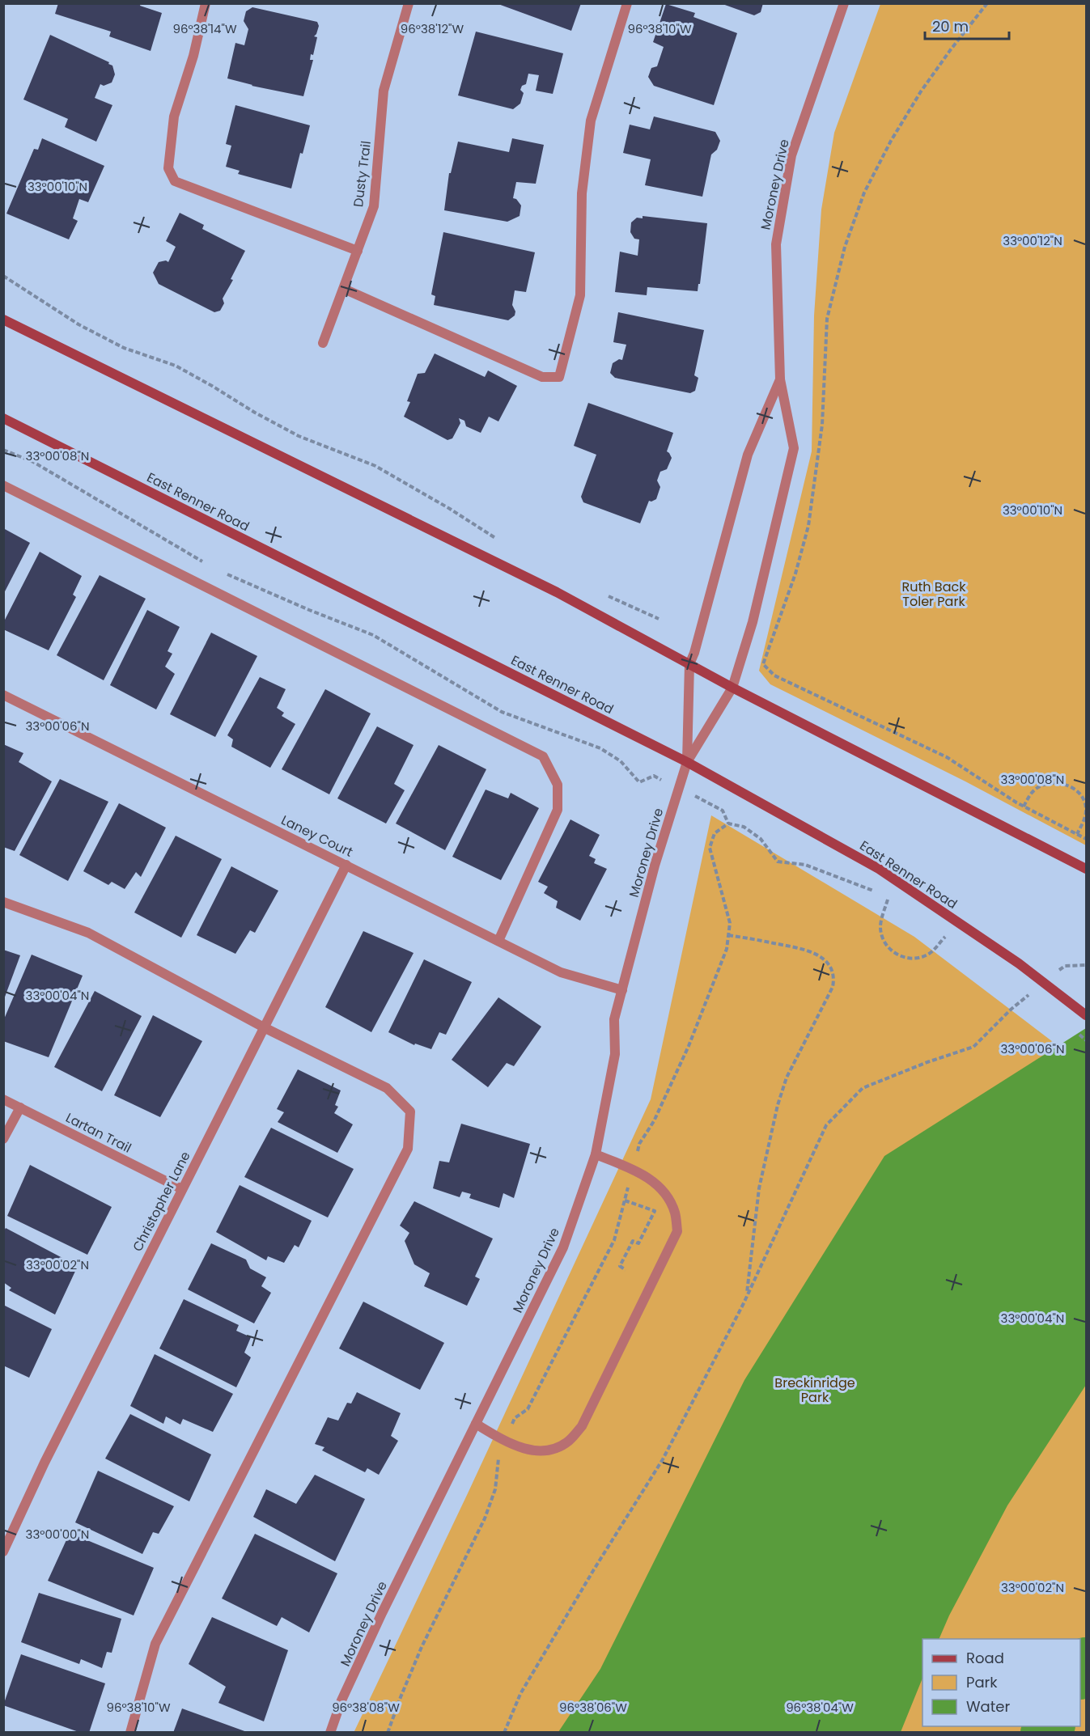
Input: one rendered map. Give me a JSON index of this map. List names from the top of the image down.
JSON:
{
  "streets": {
    "main road": ["East Renner Road"],
    "street": [
      "Dusty Trail",
      "Moroney Drive",
      "Laney Court",
      "Lartan Trail",
      "Christopher Lane"
    ]
  },
  "crossings": [
    ["Moroney Drive", "East Renner Road"],
    ["Moroney Drive", "Laney Court"],
    ["Laney Court", "Christopher Lane"],
    ["Lartan Trail", "Christopher Lane"]
  ],
  "parks": ["Ruth Back Toler Park", "Breckinridge Park"],
  "legend": ["Road", "Park", "Water"],
  "scale_bar": "20 m",
  "coordinates": [
    "96°38'14\"W",
    "96°38'12\"W",
    "96°38'10\"W",
    "33°00'10\"N",
    "33°00'12\"N",
    "33°00'08\"N",
    "33°00'06\"N",
    "33°00'04\"N",
    "33°00'02\"N",
    "33°00'00\"N",
    "96°38'08\"W",
    "96°38'06\"W",
    "96°38'04\"W"
  ]
}
